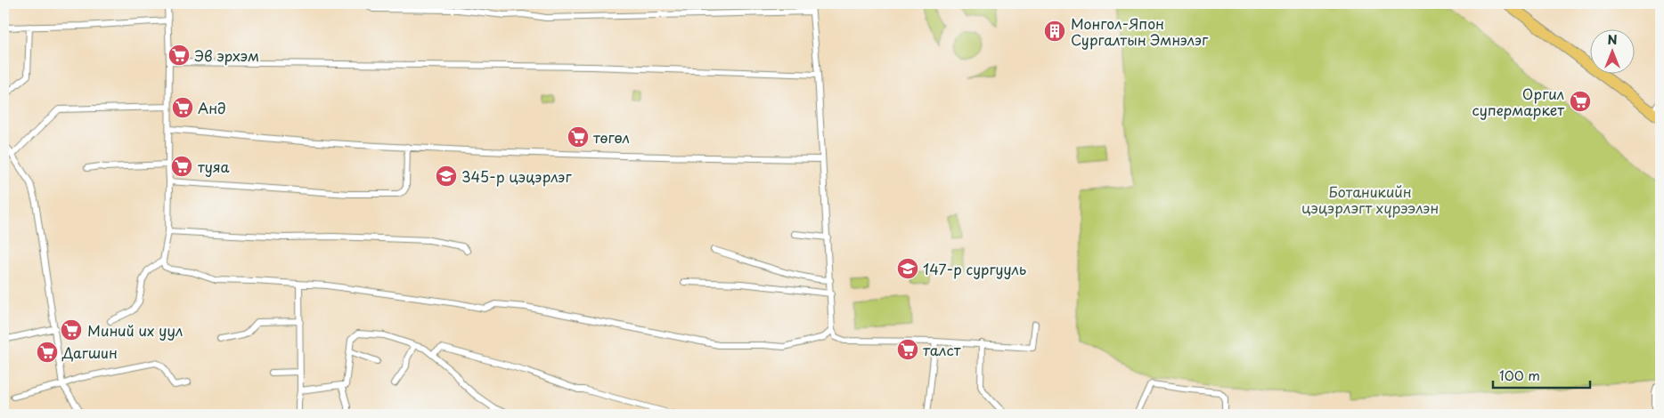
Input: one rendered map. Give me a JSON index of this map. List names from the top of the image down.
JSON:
{
  "parks": ["Ботаникийн цэцэрлэгт хүрээлэн"],
  "places": {
    "building": ["Монгол-Япон Сургалтын Эмнэлэг"],
    "supermarket": [
      "Эв эрхэм",
      "Оргил супермаркет",
      "Анд",
      "төгөл",
      "туяа",
      "Миний их уул",
      "талст",
      "Дагшин"
    ],
    "school or university": ["345-р цэцэрлэг", "147-р сургууль"]
  },
  "scale_bar": "100 m",
  "north": "top"
}
